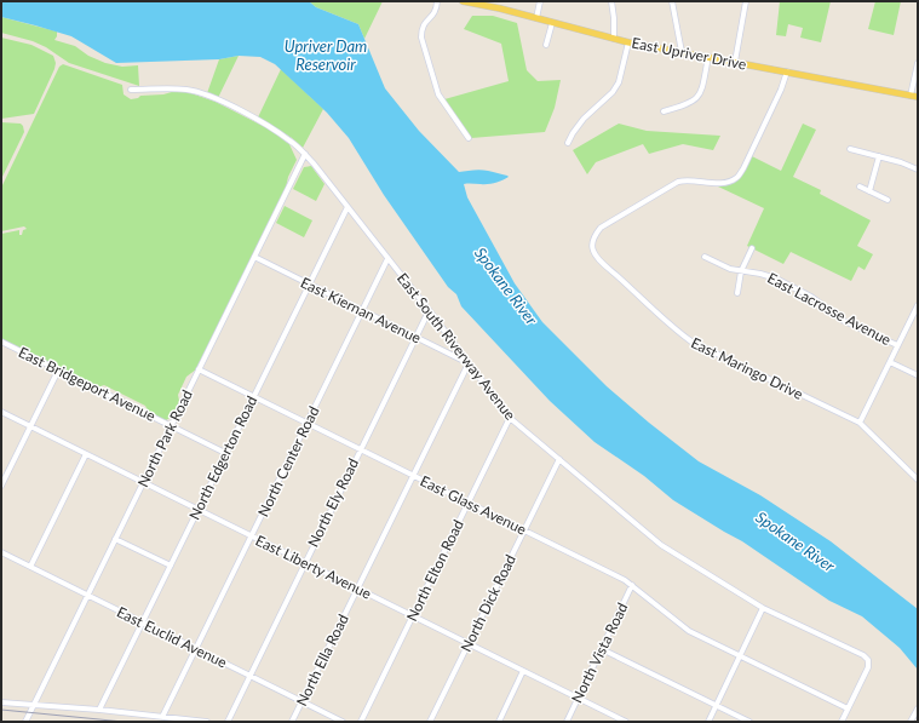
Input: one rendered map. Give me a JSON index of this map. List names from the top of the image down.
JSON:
{
  "streets": {
    "main road": ["East Upriver Drive"],
    "street": [
      "East Lacrosse Avenue",
      "East Kiernan Avenue",
      "East South Riverway Avenue",
      "East Maringo Drive",
      "East Bridgeport Avenue",
      "North Park Road",
      "North Edgerton Road",
      "North Center Road",
      "North Ely Road",
      "East Glass Avenue",
      "East Liberty Avenue",
      "North Elton Road",
      "North Dick Road",
      "East Euclid Avenue",
      "North Vista Road",
      "North Ella Road"
    ]
  },
  "crossings": [
    ["East Upriver Drive", "East Maringo Drive"],
    ["East Kiernan Avenue", "East South Riverway Avenue"],
    ["East Kiernan Avenue", "North Park Road"],
    ["East Kiernan Avenue", "North Edgerton Road"],
    ["East Kiernan Avenue", "North Center Road"],
    ["East Kiernan Avenue", "North Ely Road"],
    ["East Kiernan Avenue", "North Ella Road"],
    ["East South Riverway Avenue", "North Park Road"],
    ["East South Riverway Avenue", "North Edgerton Road"],
    ["East South Riverway Avenue", "North Center Road"],
    ["East South Riverway Avenue", "North Ely Road"],
    ["East South Riverway Avenue", "East Glass Avenue"],
    ["East South Riverway Avenue", "North Elton Road"],
    ["East South Riverway Avenue", "North Dick Road"],
    ["East South Riverway Avenue", "North Ella Road"],
    ["East Bridgeport Avenue", "North Park Road"],
    ["East Bridgeport Avenue", "North Edgerton Road"],
    ["North Park Road", "East Glass Avenue"],
    ["North Park Road", "East Liberty Avenue"],
    ["North Park Road", "East Euclid Avenue"],
    ["North Edgerton Road", "East Glass Avenue"],
    ["North Edgerton Road", "East Liberty Avenue"],
    ["North Edgerton Road", "East Euclid Avenue"],
    ["North Center Road", "East Glass Avenue"],
    ["North Center Road", "East Liberty Avenue"],
    ["North Center Road", "East Euclid Avenue"],
    ["North Ely Road", "East Glass Avenue"],
    ["North Ely Road", "East Liberty Avenue"],
    ["North Ely Road", "East Euclid Avenue"],
    ["East Glass Avenue", "North Elton Road"],
    ["East Glass Avenue", "North Dick Road"],
    ["East Glass Avenue", "North Vista Road"],
    ["East Glass Avenue", "North Ella Road"],
    ["East Liberty Avenue", "North Elton Road"],
    ["East Liberty Avenue", "North Dick Road"],
    ["East Liberty Avenue", "North Vista Road"],
    ["East Liberty Avenue", "North Ella Road"],
    ["East Euclid Avenue", "North Ella Road"]
  ],
  "water": ["Upriver Dam Reservoir", "Spokane River"]
}
